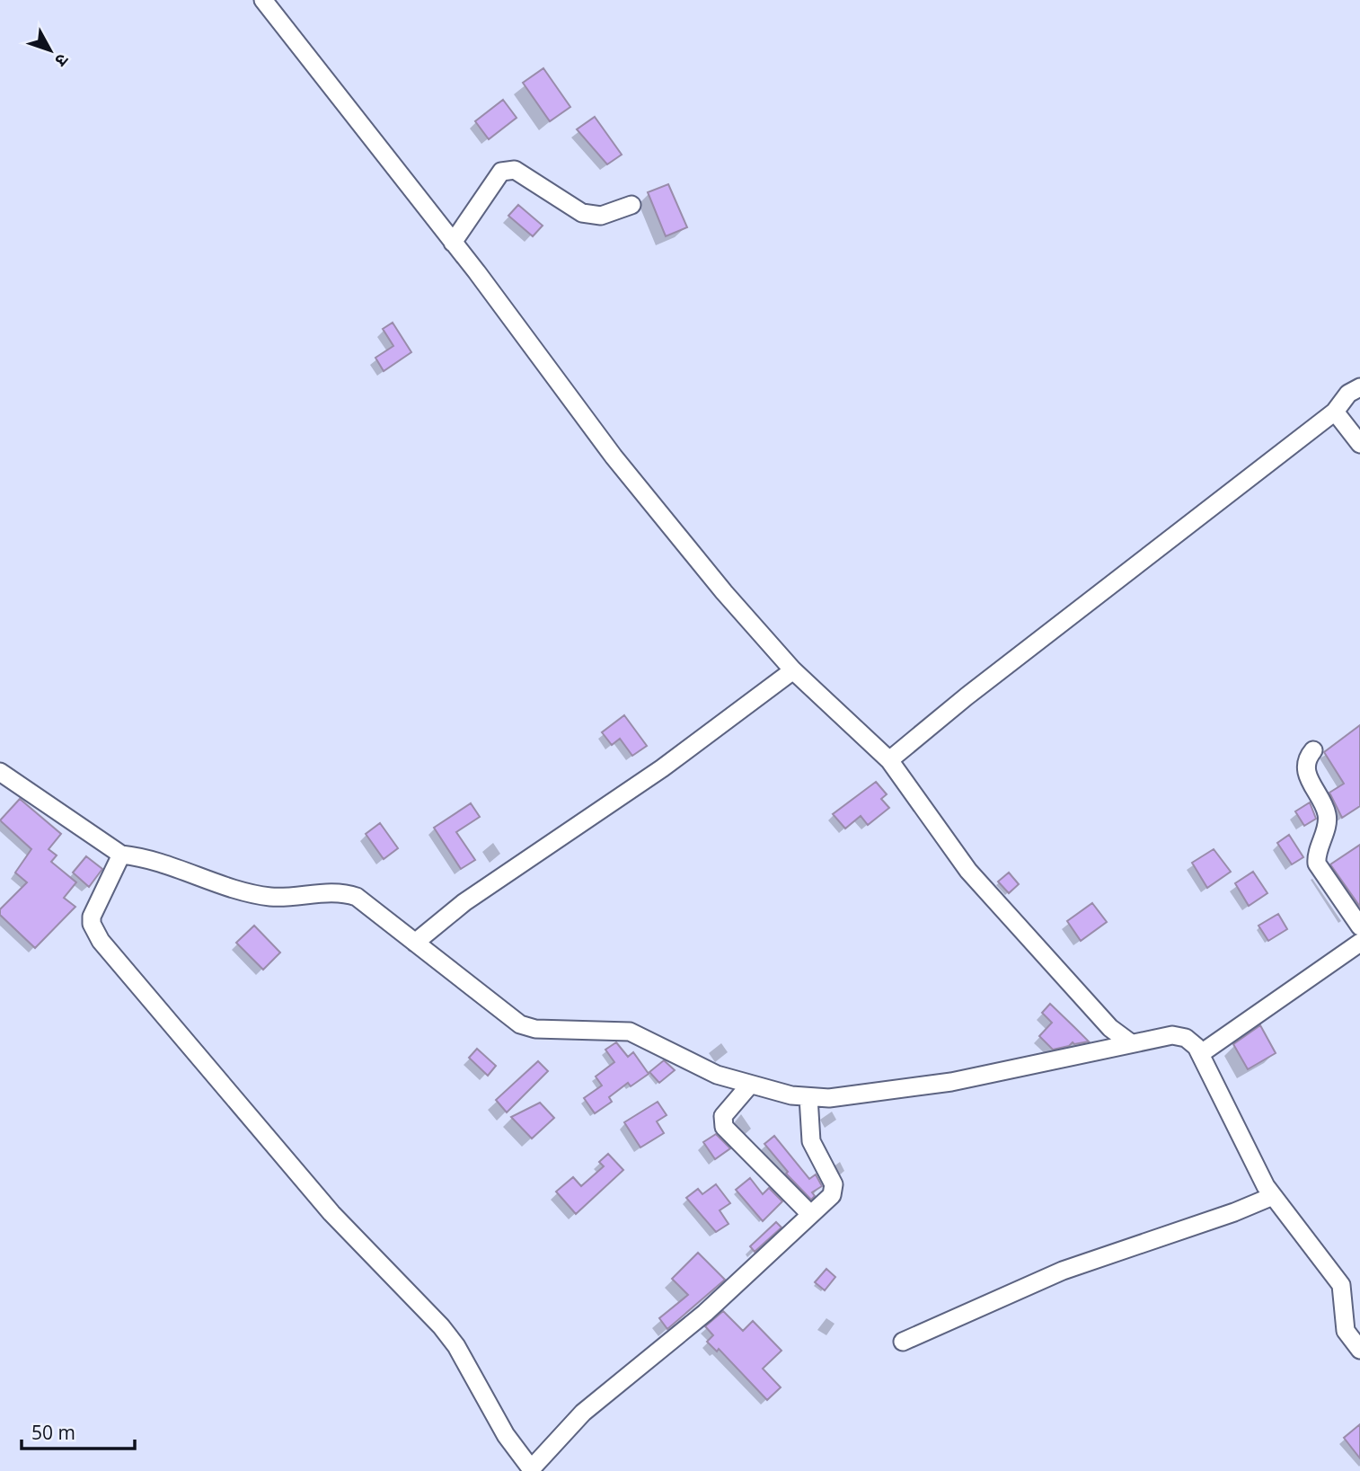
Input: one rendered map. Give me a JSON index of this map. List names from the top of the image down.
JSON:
{
  "scale_bar": "50 m",
  "north": "bottom right"
}
